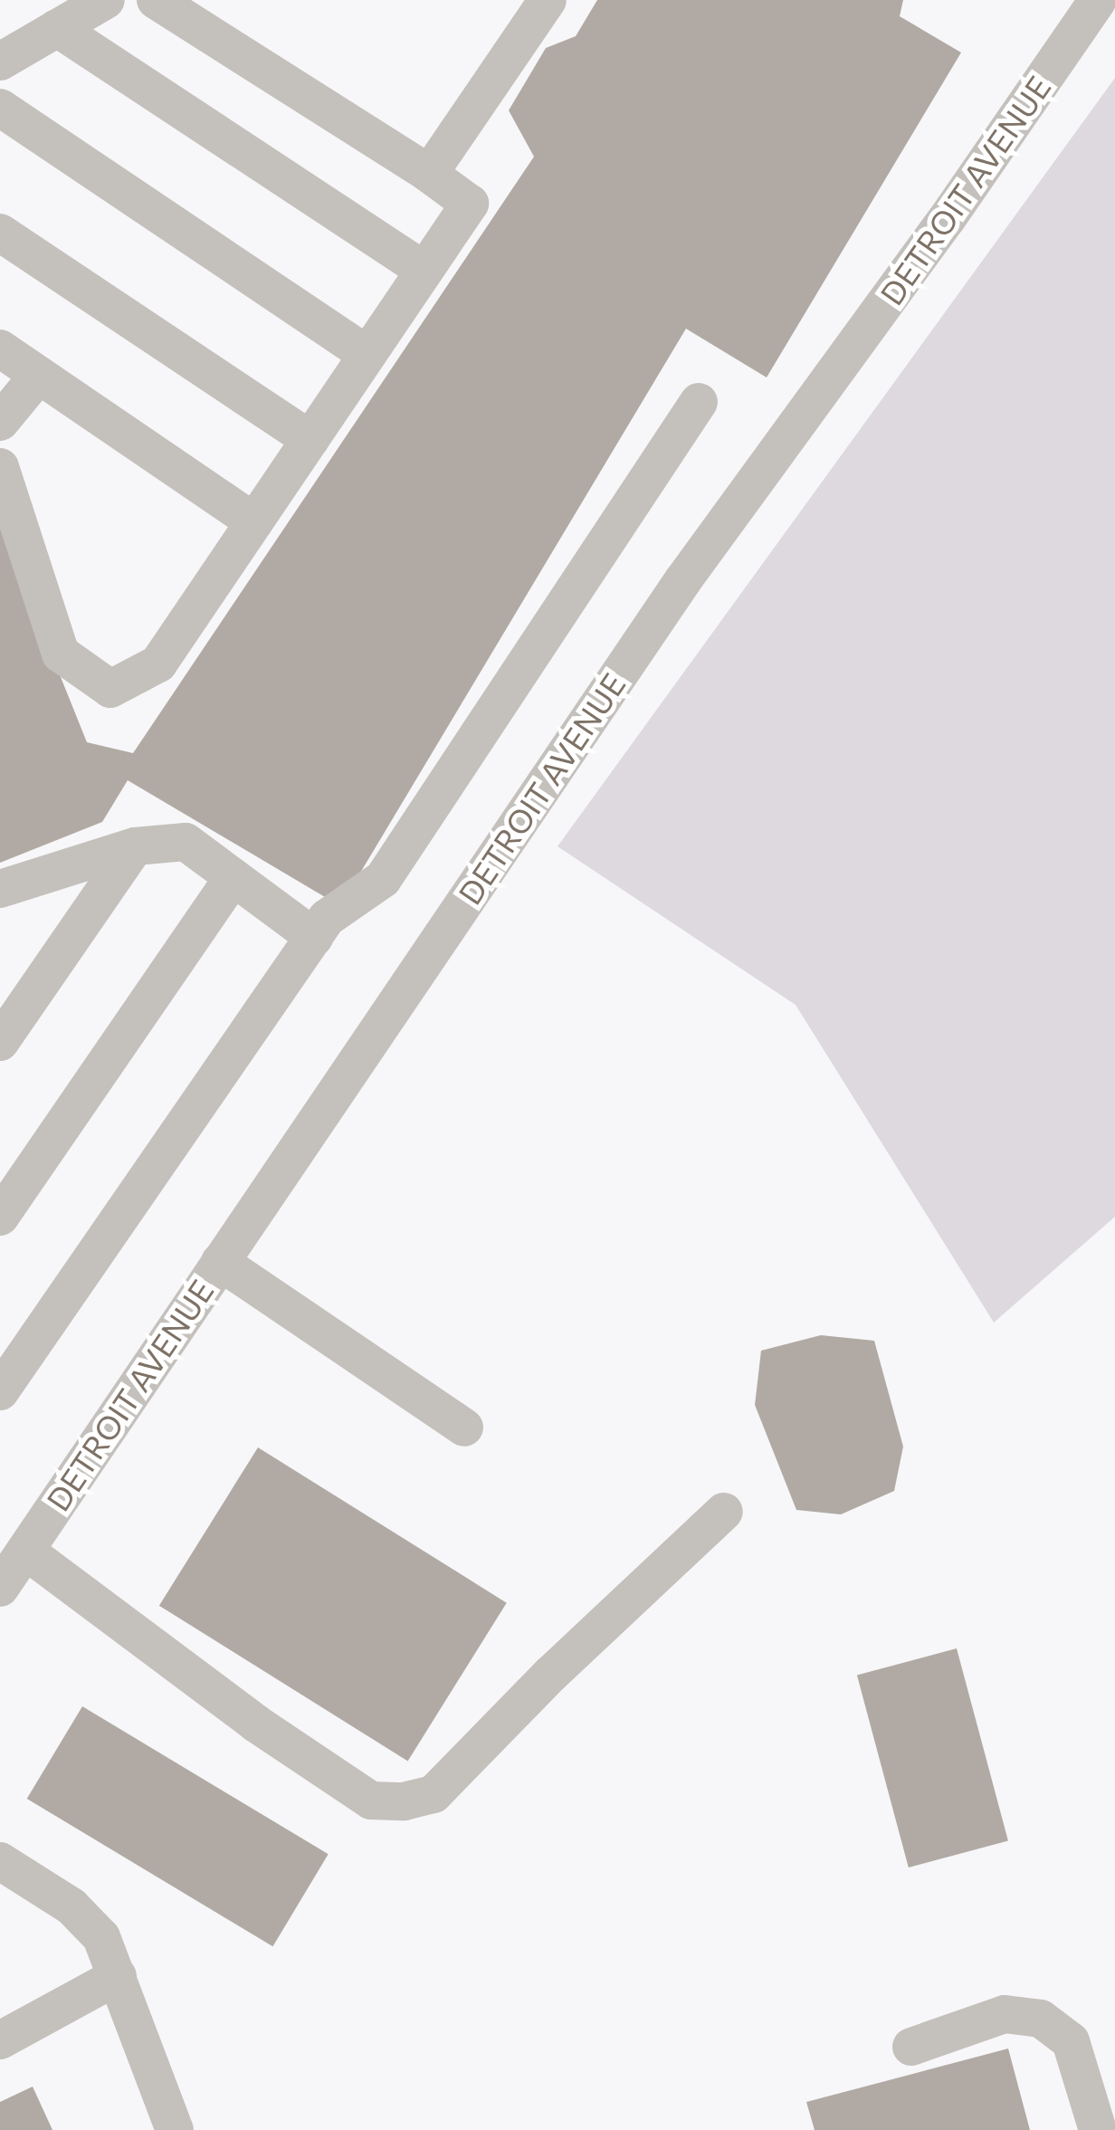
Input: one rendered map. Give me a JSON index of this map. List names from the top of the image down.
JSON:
{
  "streets": {
    "street": ["DETROIT AVENUE"]
  }
}
